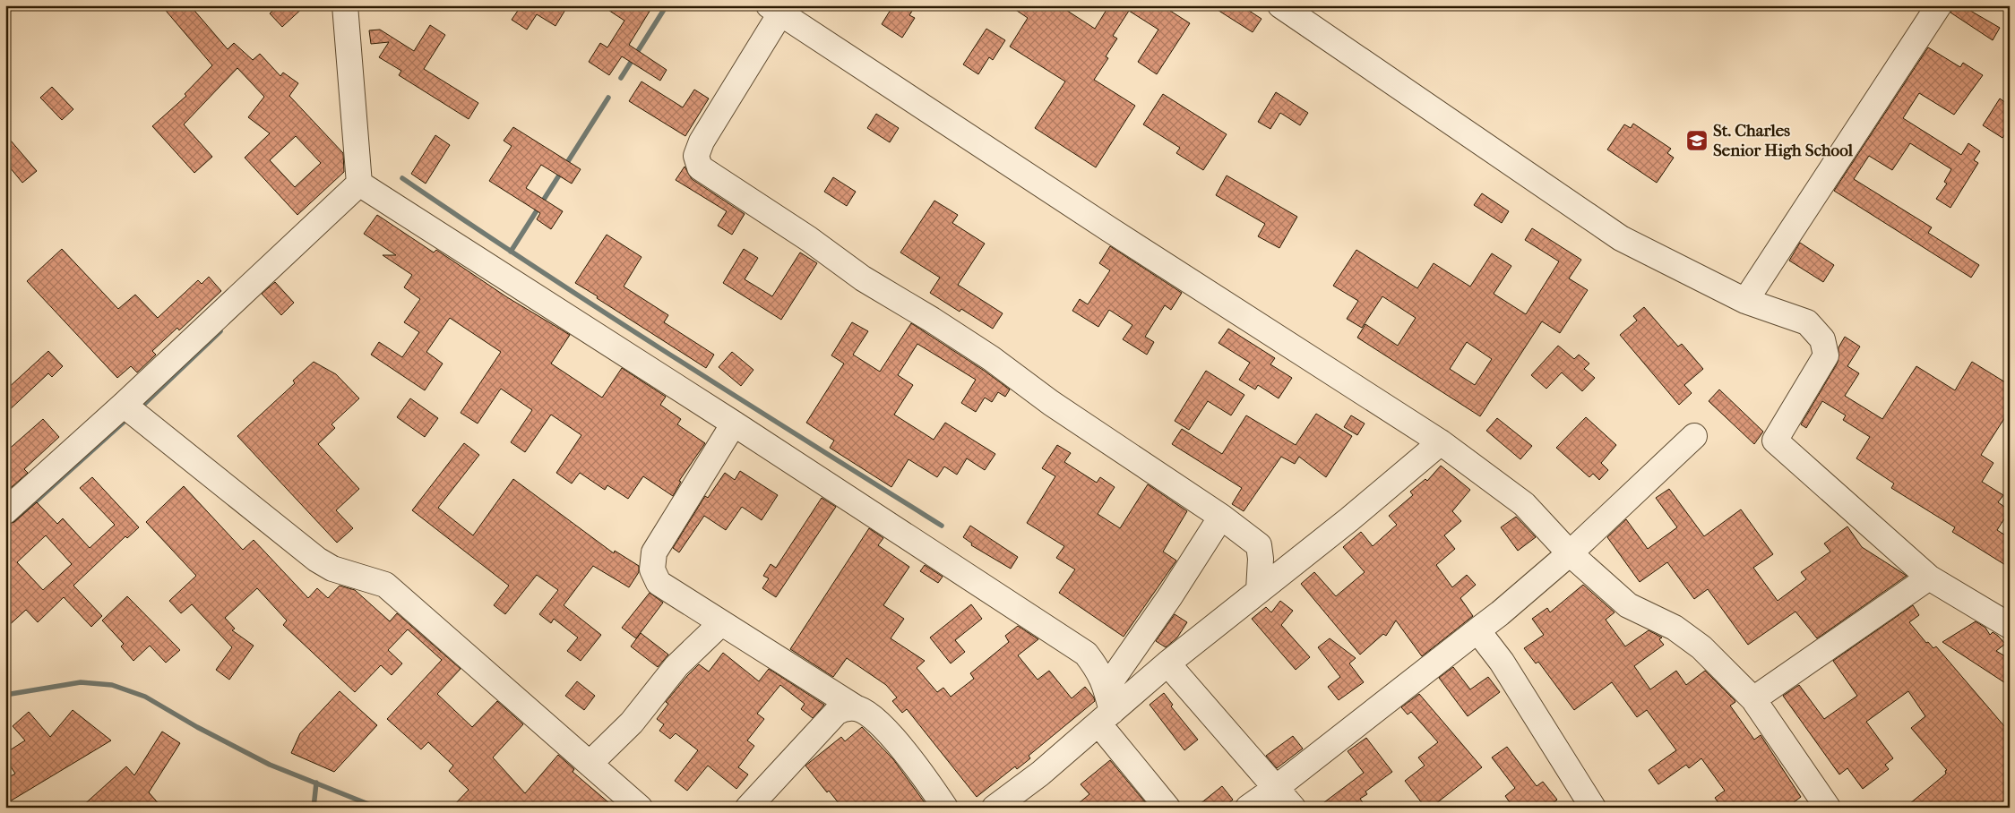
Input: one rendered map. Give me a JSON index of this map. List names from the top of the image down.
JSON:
{
  "places": {
    "school or university": ["St. Charles Senior High School"]
  }
}
